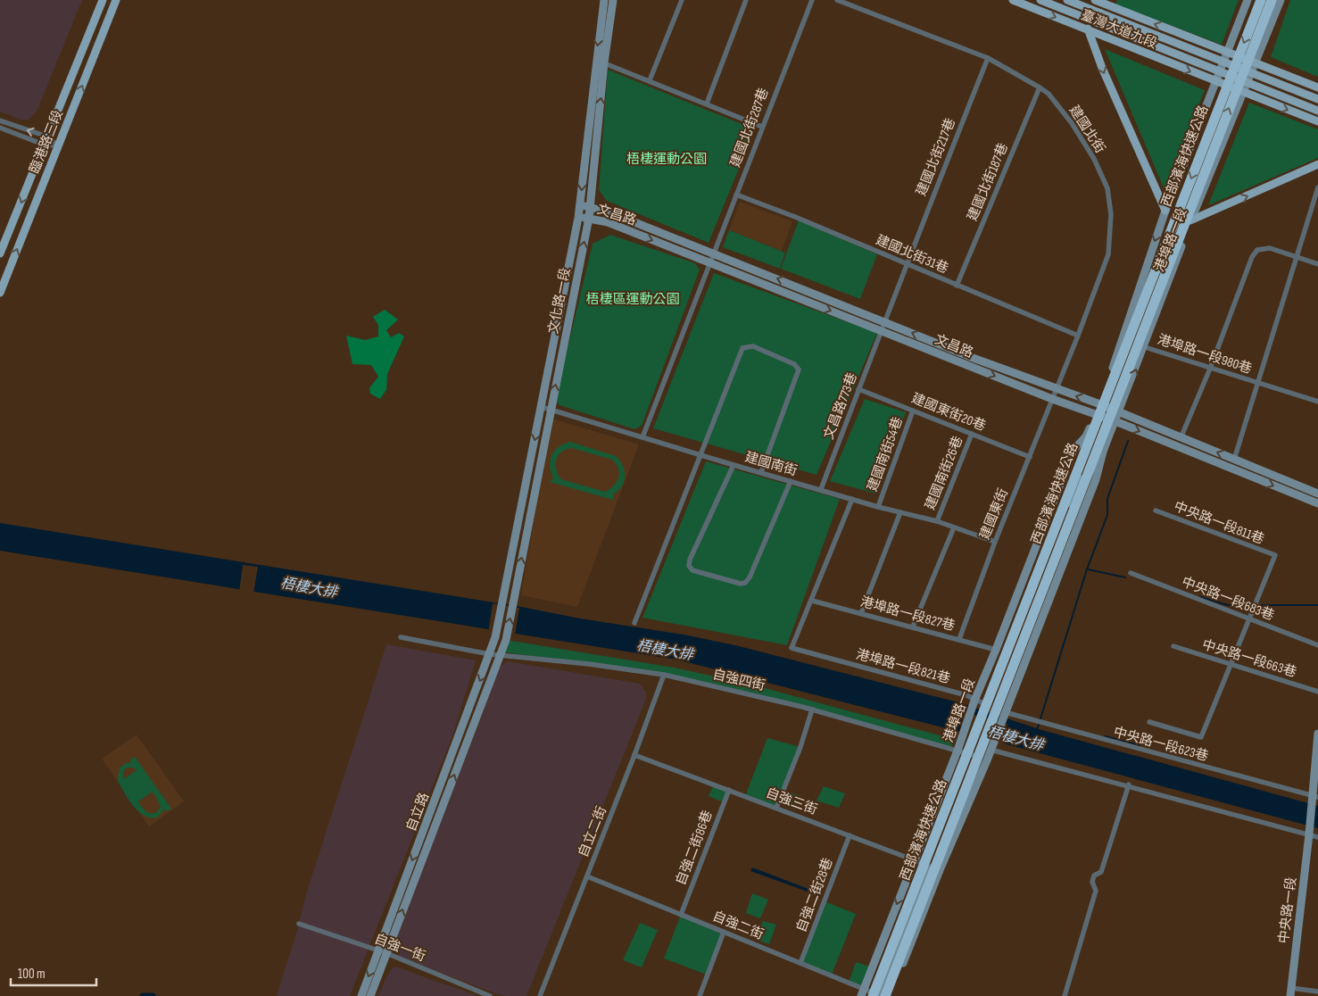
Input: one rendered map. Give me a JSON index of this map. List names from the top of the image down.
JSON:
{
  "streets": {
    "highway": ["西部濱海快速公路"],
    "main road": ["臺灣大道九段", "臨港路三段"],
    "street": [
      "建國北街287巷",
      "建國北街",
      "建國北街217巷",
      "建國北街187巷",
      "文昌路",
      "港埠路一段",
      "建國北街31巷",
      "文化路一段",
      "港埠路一段980巷",
      "文昌路773巷",
      "建國東街20巷",
      "建國南街54巷",
      "建國南街",
      "建國南街26巷",
      "建國東街",
      "中央路一段811巷",
      "中央路一段683巷",
      "港埠路一段827巷",
      "中央路一段663巷",
      "港埠路一段821巷",
      "自強四街",
      "中央路一段623巷",
      "自強三街",
      "自立路",
      "自立二街",
      "自強二街86巷",
      "自強二街28巷",
      "中央路一段",
      "自強二街",
      "自強一街"
    ]
  },
  "crossings": [
    ["臺灣大道九段", "港埠路一段"],
    ["建國北街287巷", "文昌路"],
    ["建國北街287巷", "建國北街31巷"],
    ["建國北街287巷", "建國南街"],
    ["建國北街", "建國北街217巷"],
    ["建國北街", "建國北街187巷"],
    ["建國北街", "文昌路"],
    ["建國北街", "建國北街31巷"],
    ["建國北街", "建國東街"],
    ["西部濱海快速公路", "港埠路一段"],
    ["西部濱海快速公路", "自強二街"],
    ["建國北街217巷", "文昌路"],
    ["建國北街217巷", "建國北街31巷"],
    ["建國北街217巷", "文昌路773巷"],
    ["建國北街187巷", "建國北街31巷"],
    ["文昌路", "港埠路一段"],
    ["文昌路", "文化路一段"],
    ["文昌路", "文昌路773巷"],
    ["文昌路", "建國東街"],
    ["港埠路一段", "港埠路一段980巷"],
    ["港埠路一段", "港埠路一段827巷"],
    ["港埠路一段", "港埠路一段821巷"],
    ["港埠路一段", "自強四街"],
    ["港埠路一段", "中央路一段623巷"],
    ["港埠路一段", "自強三街"],
    ["港埠路一段", "自強二街"],
    ["文化路一段", "建國南街"],
    ["文化路一段", "自立路"],
    ["文昌路773巷", "建國東街20巷"],
    ["文昌路773巷", "建國南街"],
    ["建國東街20巷", "建國南街54巷"],
    ["建國東街20巷", "建國南街26巷"],
    ["建國東街20巷", "建國東街"],
    ["建國南街54巷", "建國南街"],
    ["建國南街", "建國南街26巷"],
    ["建國南街", "建國東街"],
    ["建國東街", "港埠路一段827巷"],
    ["中央路一段811巷", "中央路一段683巷"],
    ["港埠路一段827巷", "港埠路一段821巷"],
    ["港埠路一段821巷", "中央路一段623巷"],
    ["自強四街", "自立路"],
    ["自強四街", "自立二街"],
    ["中央路一段623巷", "中央路一段"],
    ["自強三街", "自立二街"],
    ["自強三街", "自強二街86巷"],
    ["自強三街", "自強二街28巷"],
    ["自立路", "自強一街"],
    ["自立二街", "自強二街"],
    ["自強二街86巷", "自強二街"],
    ["自強二街28巷", "自強二街"]
  ],
  "water": ["梧棲大排"],
  "parks": ["梧棲運動公園", "梧棲區運動公園"],
  "scale_bar": "100 m"
}
